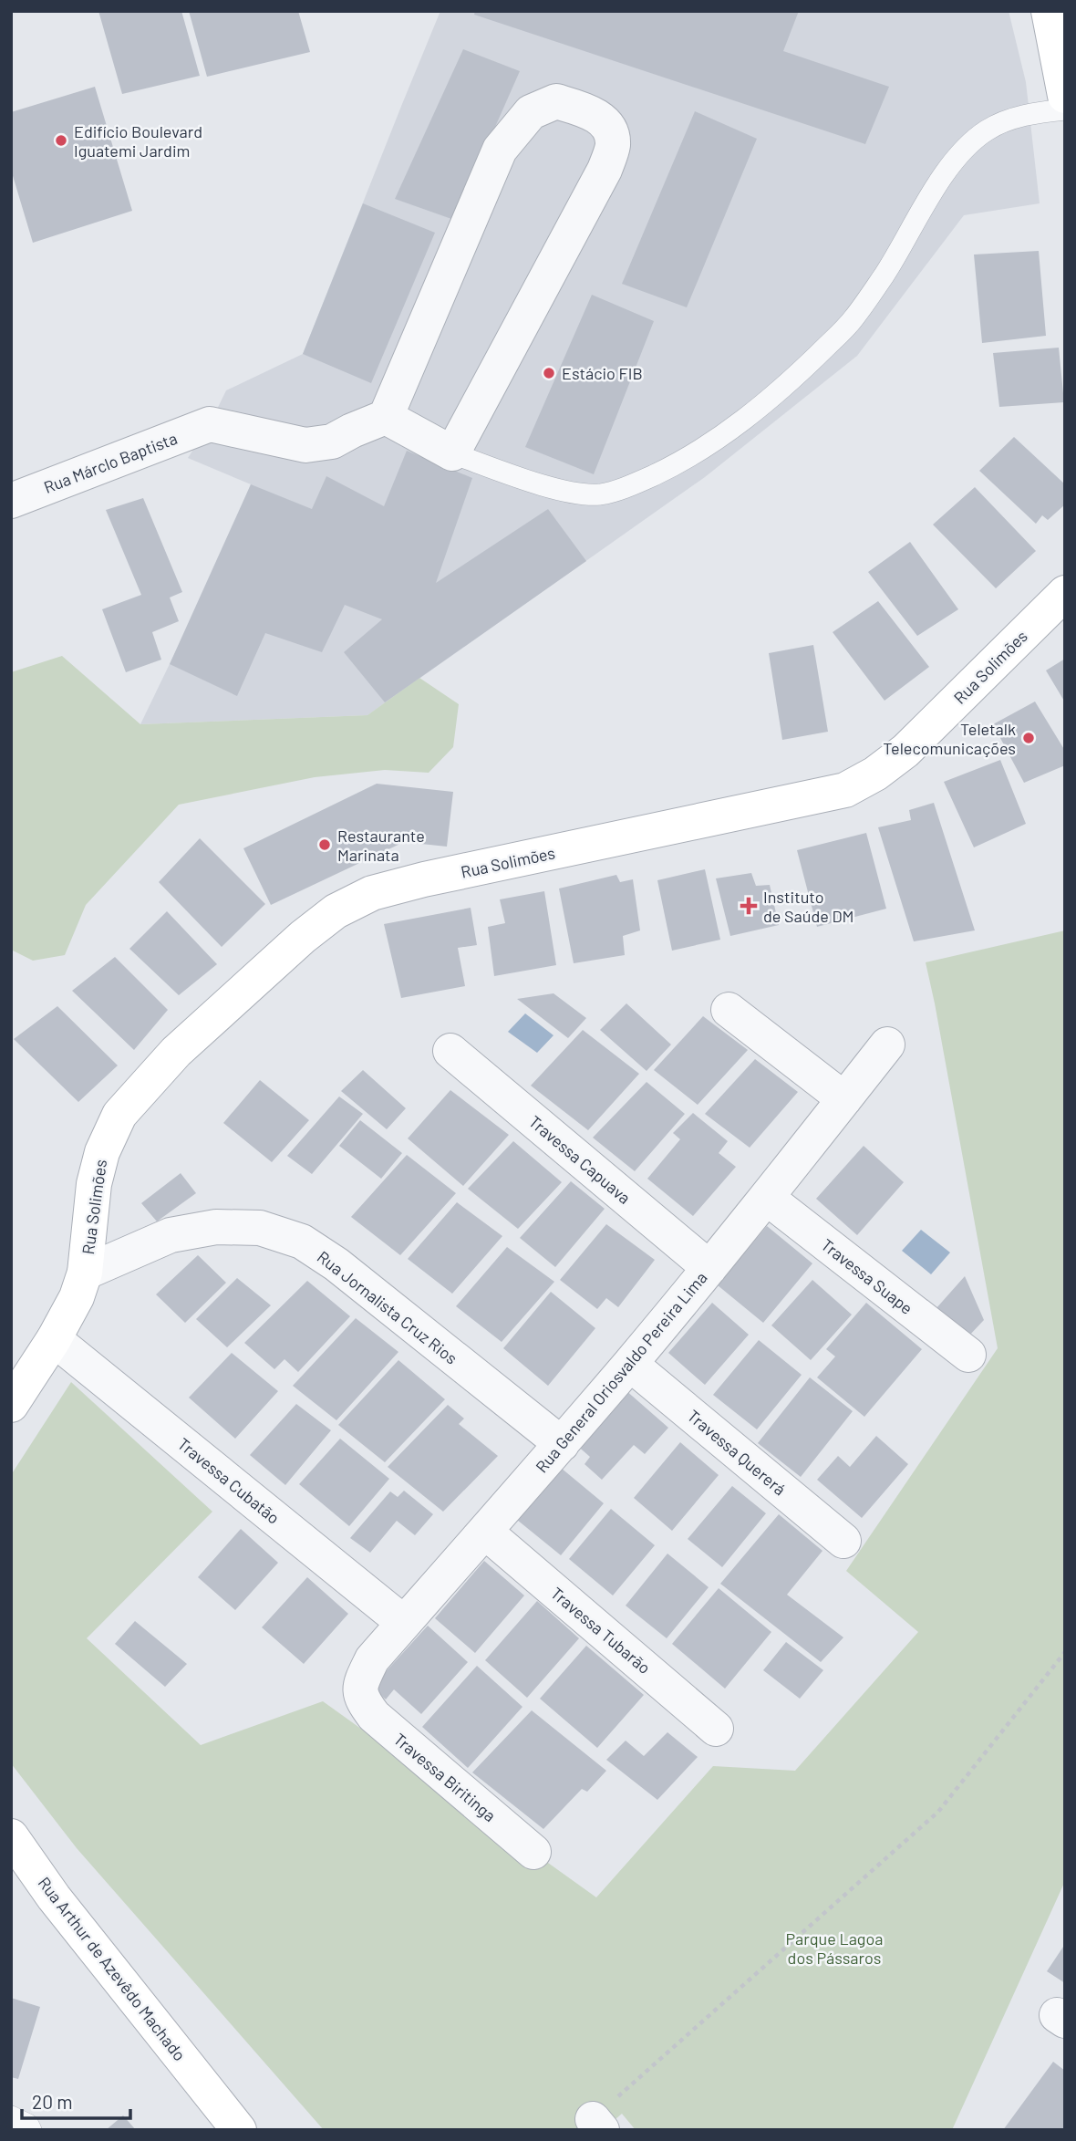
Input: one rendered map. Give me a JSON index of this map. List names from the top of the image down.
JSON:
{
  "streets": {
    "street": [
      "Rua Márclo Baptista",
      "Rua Solimões",
      "Travessa Capuava",
      "Travessa Suape",
      "Rua Jornalista Cruz Rios",
      "Rua General Oriosvaldo Pereira Lima",
      "Travessa Quererá",
      "Travessa Cubatão",
      "Travessa Tubarão",
      "Travessa Biritinga",
      "Rua Arthur de Azevêdo Machado"
    ]
  },
  "crossings": [
    ["Rua Solimões", "Rua Jornalista Cruz Rios"],
    ["Travessa Capuava", "Rua General Oriosvaldo Pereira Lima"],
    ["Travessa Suape", "Rua General Oriosvaldo Pereira Lima"],
    ["Rua Jornalista Cruz Rios", "Rua General Oriosvaldo Pereira Lima"],
    ["Rua General Oriosvaldo Pereira Lima", "Travessa Quererá"],
    ["Rua General Oriosvaldo Pereira Lima", "Travessa Cubatão"],
    ["Rua General Oriosvaldo Pereira Lima", "Travessa Tubarão"],
    ["Rua General Oriosvaldo Pereira Lima", "Travessa Biritinga"]
  ],
  "parks": ["Parque Lagoa dos Pássaros"],
  "places": {
    "other": [
      "Edifício Boulevard Iguatemi Jardim",
      "Estácio FIB",
      "Teletalk Telecomunicações",
      "Restaurante Marinata"
    ],
    "health": ["Instituto de Saúde DM"]
  },
  "scale_bar": "20 m"
}
